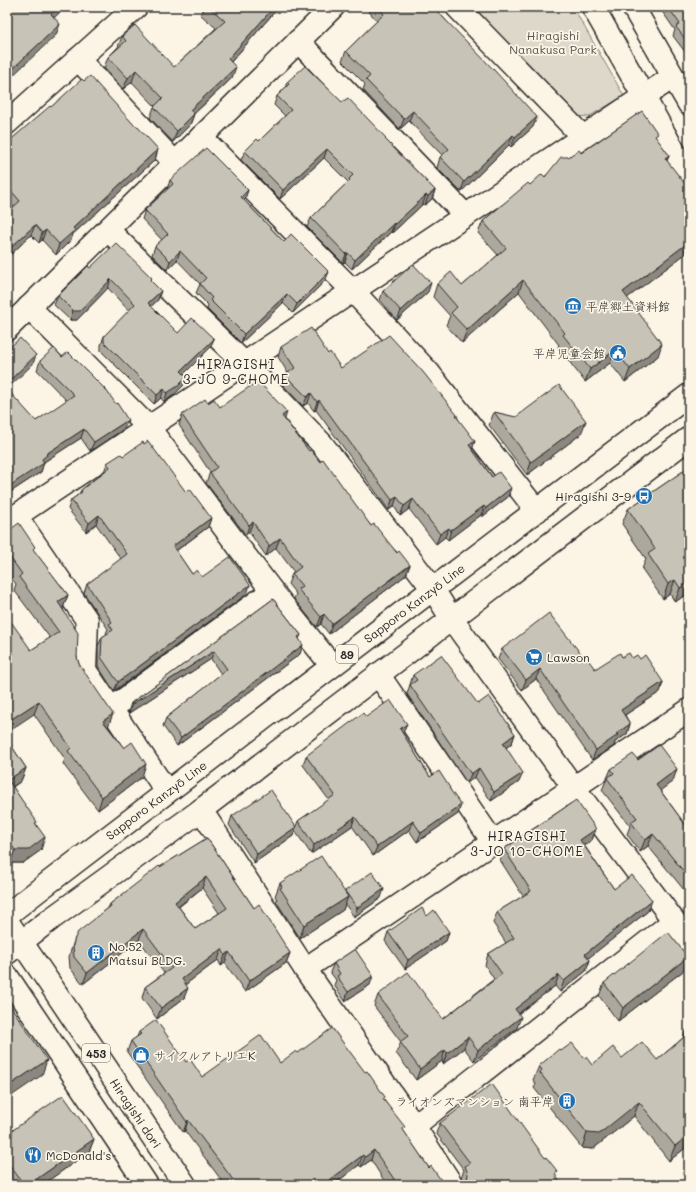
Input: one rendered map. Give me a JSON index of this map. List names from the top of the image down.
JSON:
{
  "streets": {
    "main road": [
      "Sapporo Kanzyō Line",
      "89",
      "453",
      "Hiragishi dori"
    ]
  },
  "districts": ["HIRAGISHI 3-JO 9-CHOME", "HIRAGISHI 3-JO 10-CHOME"],
  "parks": ["Hiragishi Nanakusa Park"],
  "places": {
    "museum": ["平岸郷土資料館"],
    "public building": ["平岸児童会館"],
    "bus stop": ["Hiragishi 3-9"],
    "supermarket": ["Lawson"],
    "building": ["No.52 Matsui BLDG.", "ライオンズマンション 南平岸"],
    "shop": ["サイクルアトリエK"],
    "restaurant": ["McDonald's"]
  }
}
